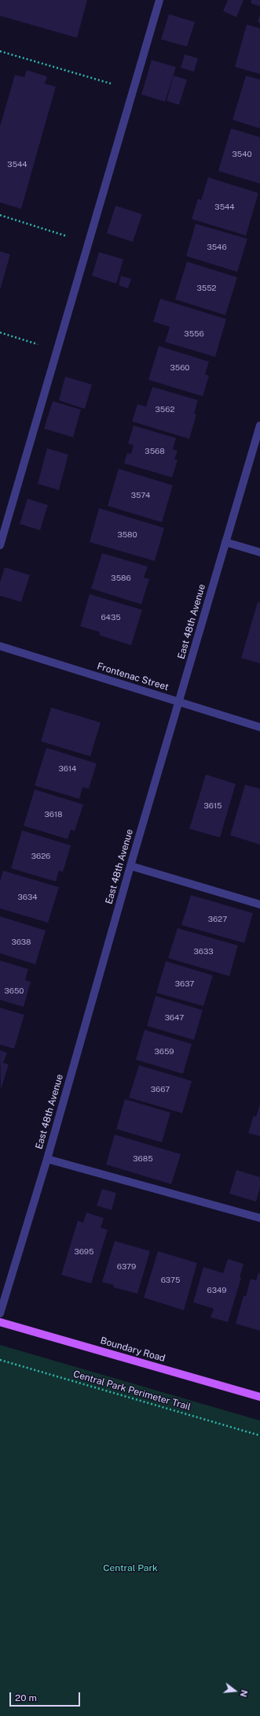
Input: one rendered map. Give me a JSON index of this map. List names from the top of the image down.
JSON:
{
  "streets": {
    "main road": ["Boundary Road"],
    "street": ["East 48th Avenue", "Frontenac Street"],
    "path": ["Central Park Perimeter Trail"]
  },
  "crossings": [
    ["East 48th Avenue", "Frontenac Street"]
  ],
  "parks": ["Central Park"],
  "house_numbers": [
    "3540",
    "3544",
    "3544",
    "3546",
    "3552",
    "3556",
    "3560",
    "3562",
    "3568",
    "3574",
    "3580",
    "3586",
    "6435",
    "3614",
    "3615",
    "3618",
    "3626",
    "3634",
    "3627",
    "3638",
    "3633",
    "3637",
    "3650",
    "3647",
    "3659",
    "3667",
    "3685",
    "3695",
    "6379",
    "6375",
    "6349"
  ],
  "scale_bar": "20 m",
  "north": "right"
}
